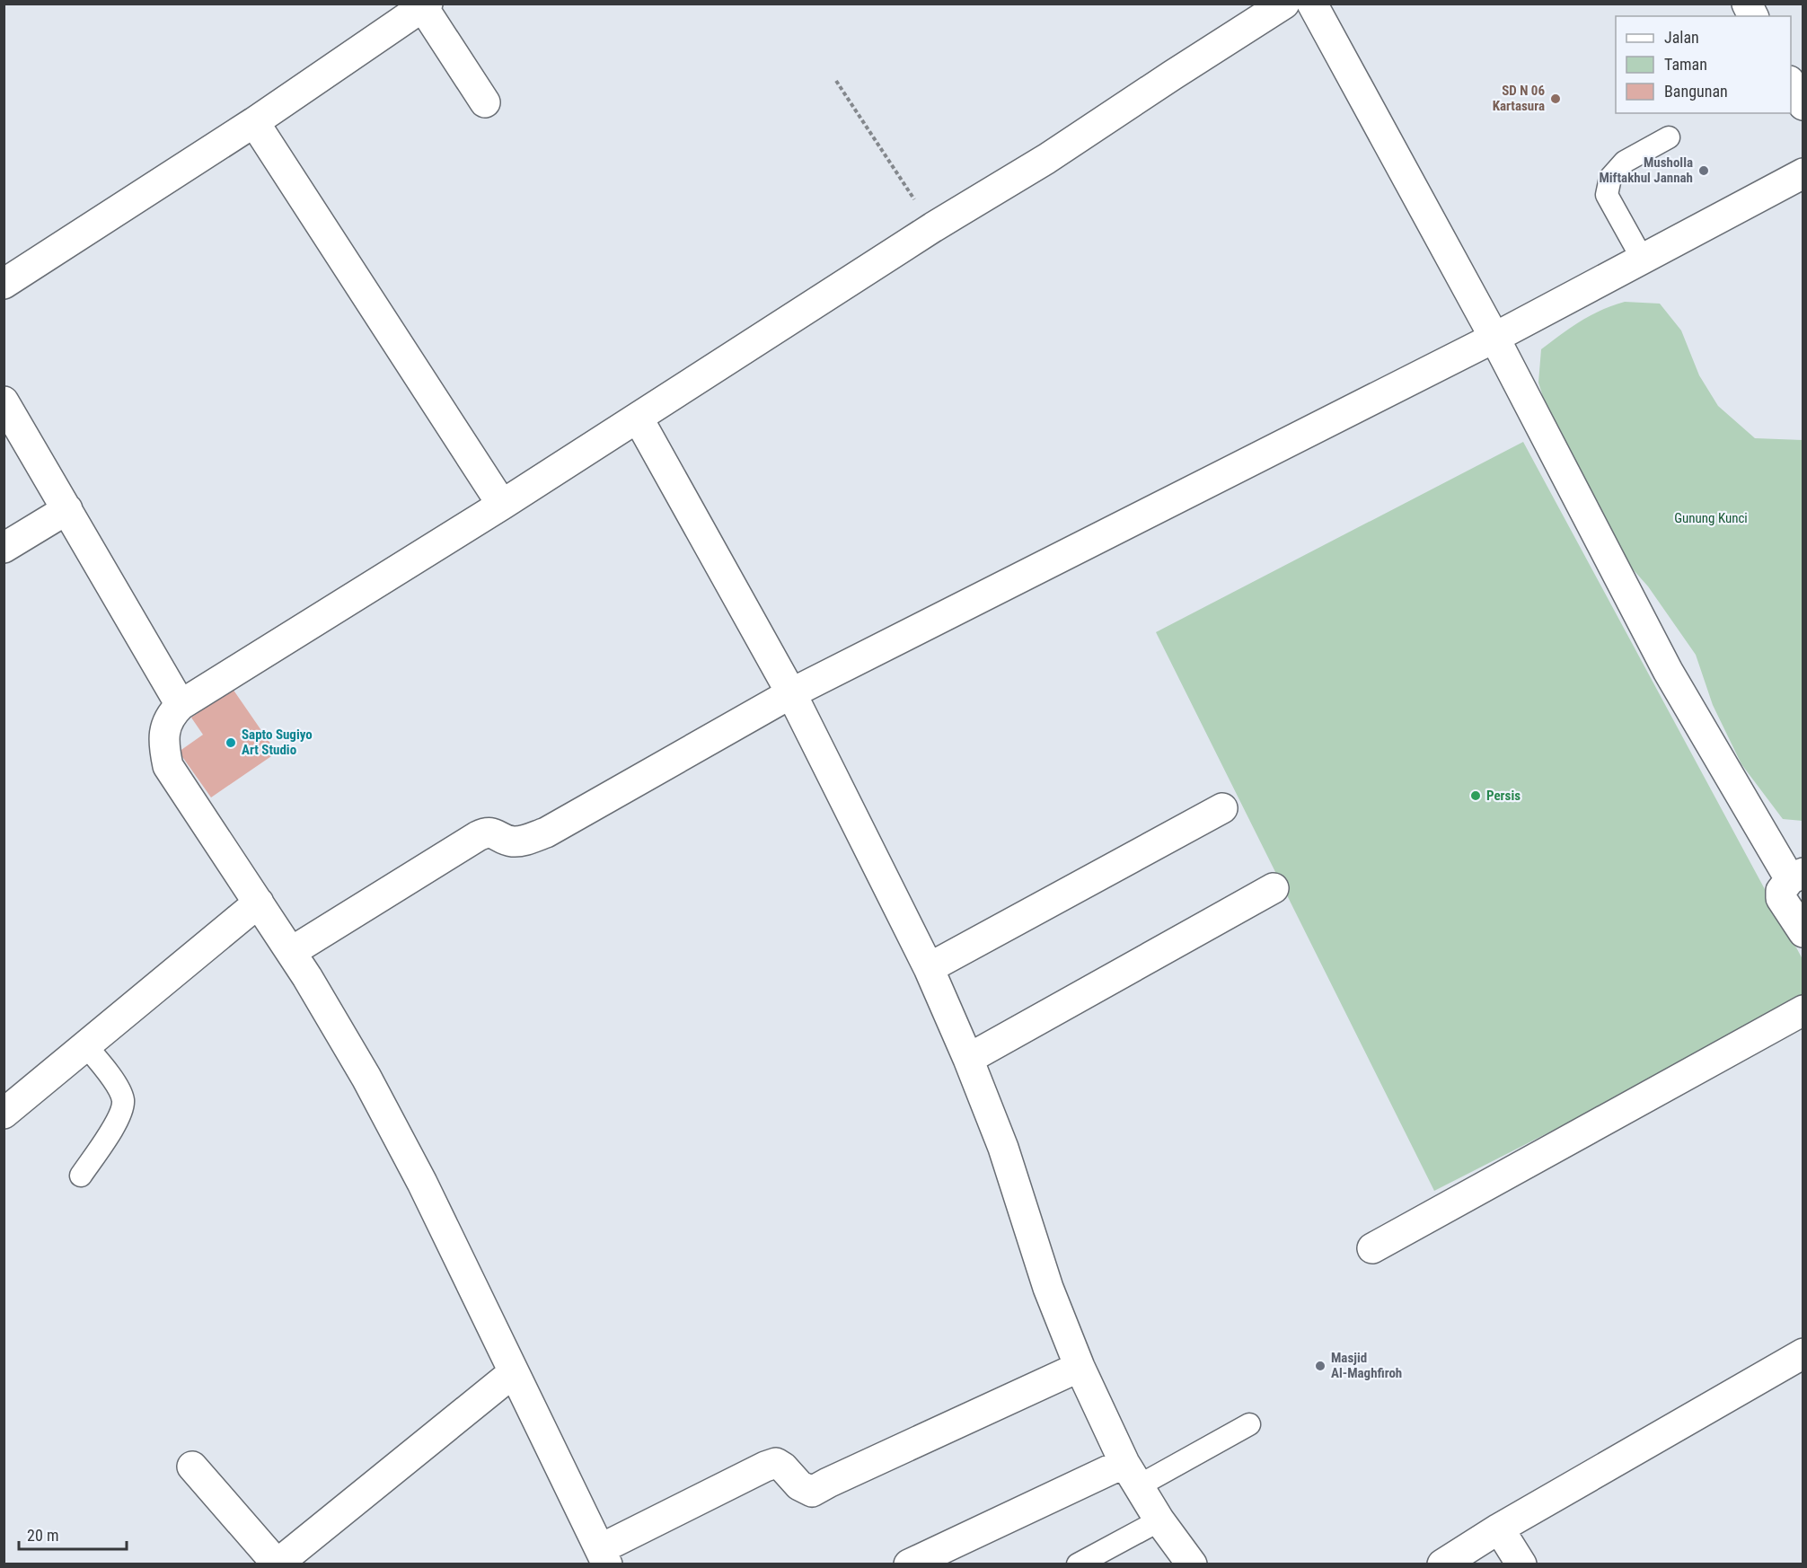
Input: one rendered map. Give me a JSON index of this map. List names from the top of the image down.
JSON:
{
  "parks": ["Gunung Kunci"],
  "places": [
    "SD N 06 Kartasura",
    "Musholla Miftakhul Jannah",
    "Sapto Sugiyo Art Studio",
    "Persis",
    "Masjid Al-Maghfiroh"
  ],
  "legend": ["Jalan", "Taman", "Bangunan"],
  "scale_bar": "20 m"
}
